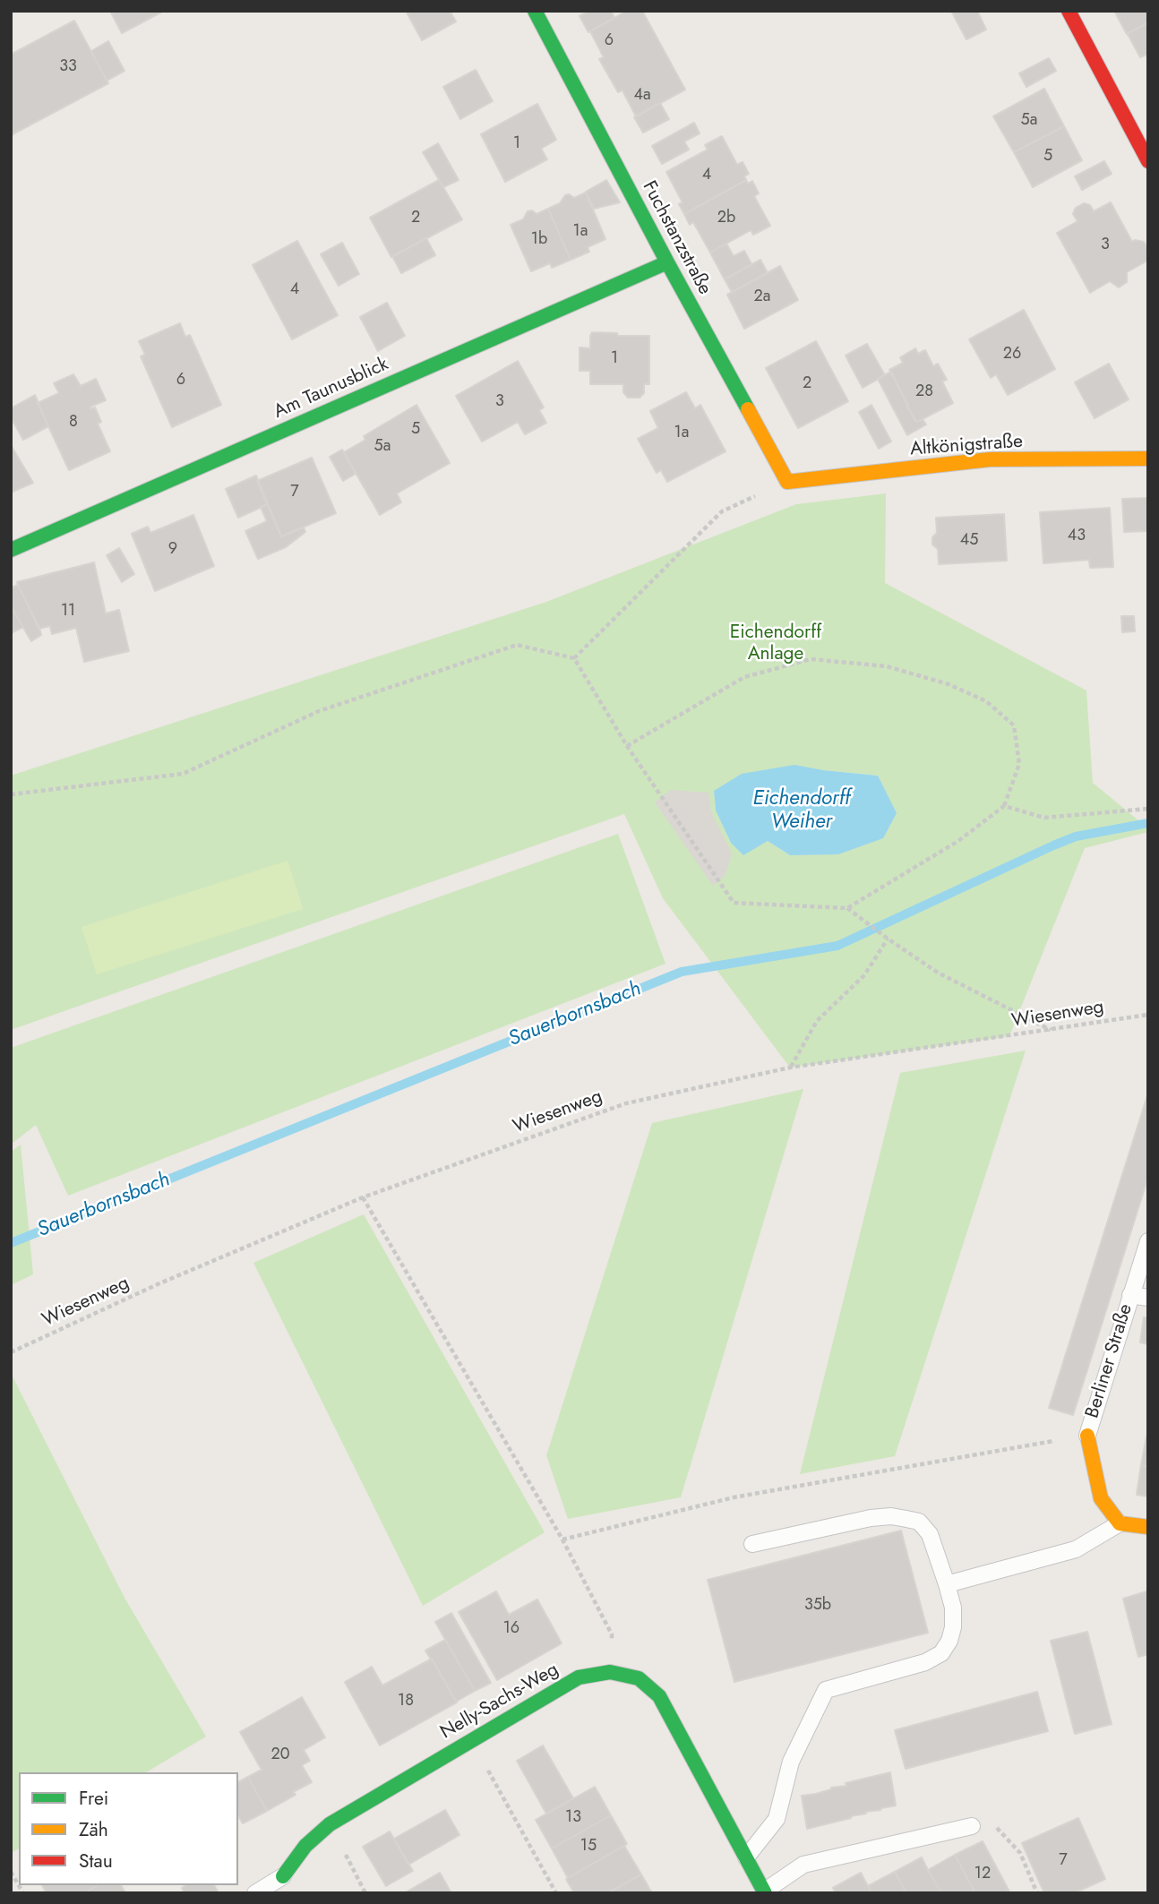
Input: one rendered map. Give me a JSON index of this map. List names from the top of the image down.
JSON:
{
  "streets": {
    "street": [
      "Fuchstanzstraße",
      "Am Taunusblick",
      "Altkönigstraße",
      "Berliner Straße",
      "Nelly-Sachs-Weg"
    ],
    "path": ["Wiesenweg"]
  },
  "crossings": [
    ["Fuchstanzstraße", "Am Taunusblick"],
    ["Fuchstanzstraße", "Altkönigstraße"]
  ],
  "water": ["Eichendorff Weiher", "Sauerbornsbach"],
  "parks": ["Eichendorff Anlage"],
  "house_numbers": [
    "6",
    "33",
    "4a",
    "5a",
    "1",
    "5",
    "4",
    "2",
    "2b",
    "1a",
    "1b",
    "3",
    "4",
    "2a",
    "26",
    "1",
    "6",
    "2",
    "28",
    "3",
    "8",
    "5",
    "1a",
    "5a",
    "7",
    "43",
    "45",
    "9",
    "11",
    "35b",
    "16",
    "18",
    "20",
    "13",
    "15",
    "7",
    "12"
  ],
  "legend": ["Frei", "Zäh", "Stau"]
}
